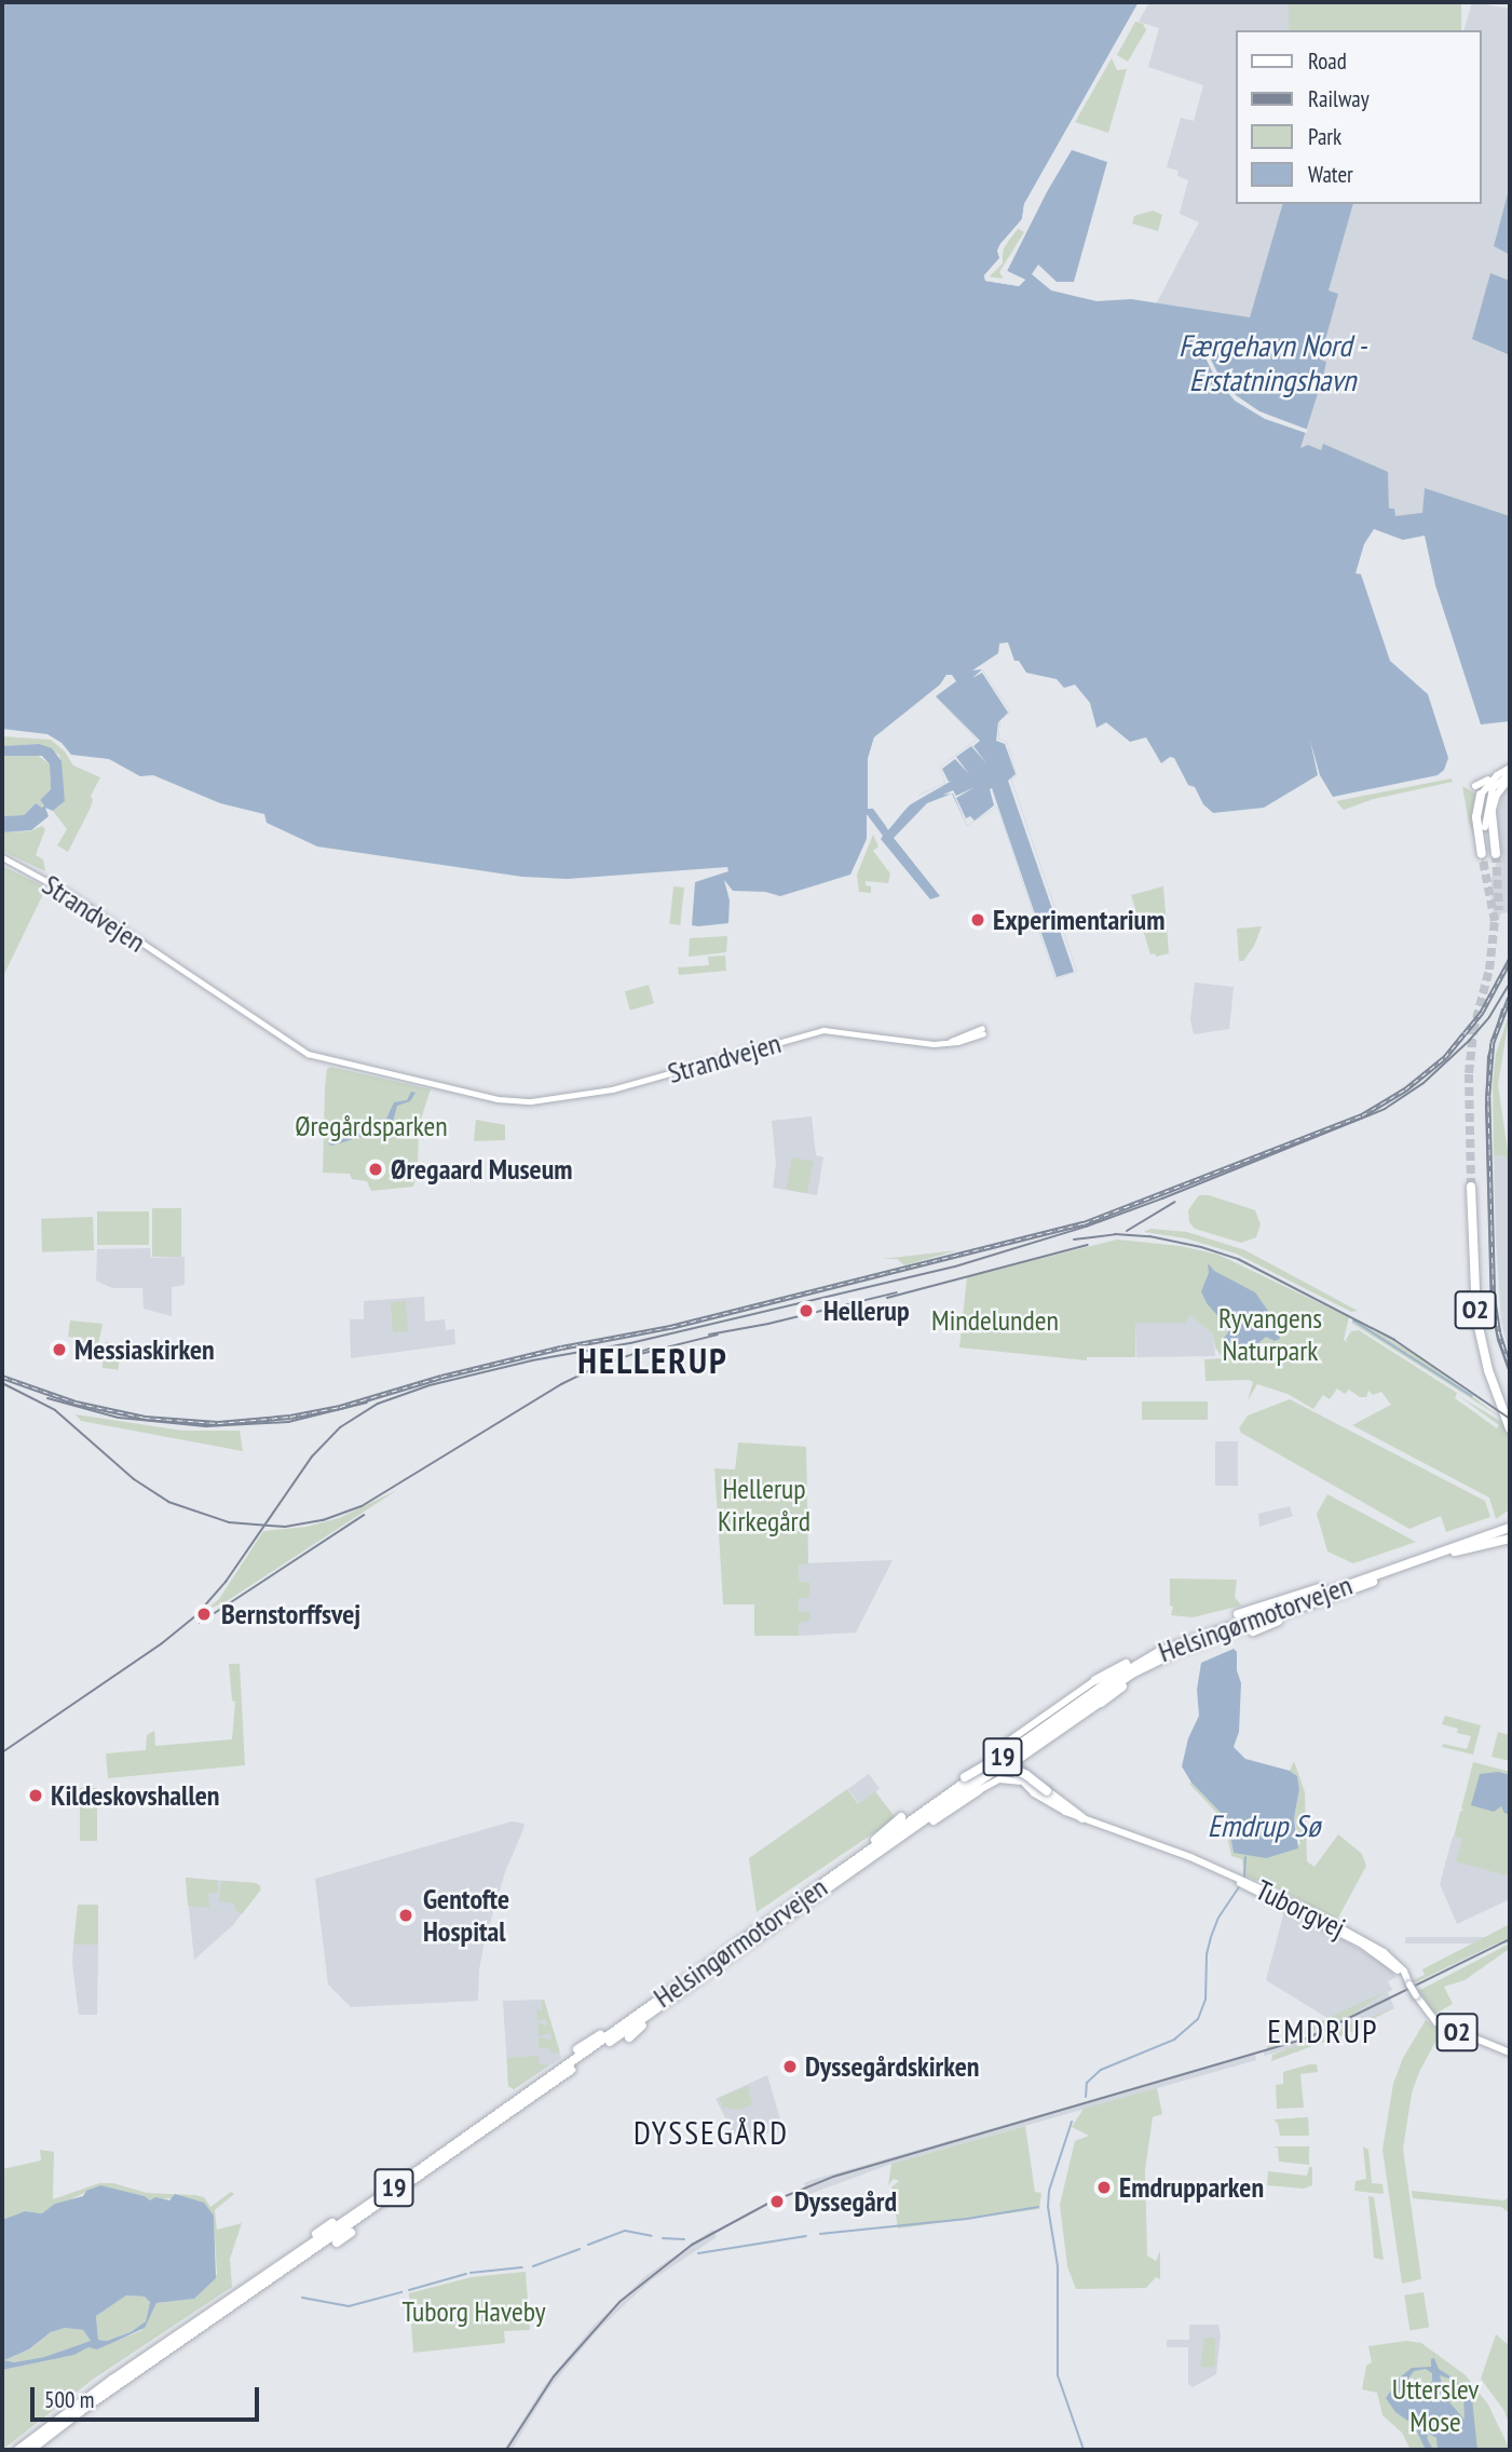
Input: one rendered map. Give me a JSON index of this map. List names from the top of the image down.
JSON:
{
  "streets": {
    "highway": ["O2", "Helsingørmotorvejen", "19"],
    "main road": ["Strandvejen", "Tuborgvej"]
  },
  "crossings": [
    ["O2", "Helsingørmotorvejen"],
    ["O2", "Tuborgvej"]
  ],
  "districts": ["HELLERUP", "EMDRUP", "DYSSEGÅRD"],
  "water": ["Færgehavn Nord - Erstatningshavn", "Emdrup Sø"],
  "parks": [
    "Øregårdsparken",
    "Ryvangens Naturpark",
    "Mindelunden",
    "Hellerup Kirkegård",
    "Tuborg Haveby",
    "Utterslev Mose"
  ],
  "places": [
    "Experimentarium",
    "Øregaard Museum",
    "Hellerup",
    "Messiaskirken",
    "Bernstorffsvej",
    "Kildeskovshallen",
    "Gentofte Hospital",
    "Dyssegårdskirken",
    "Emdrupparken",
    "Dyssegård"
  ],
  "legend": [
    "Road",
    "Railway",
    "Park",
    "Water"
  ],
  "scale_bar": "500 m"
}
